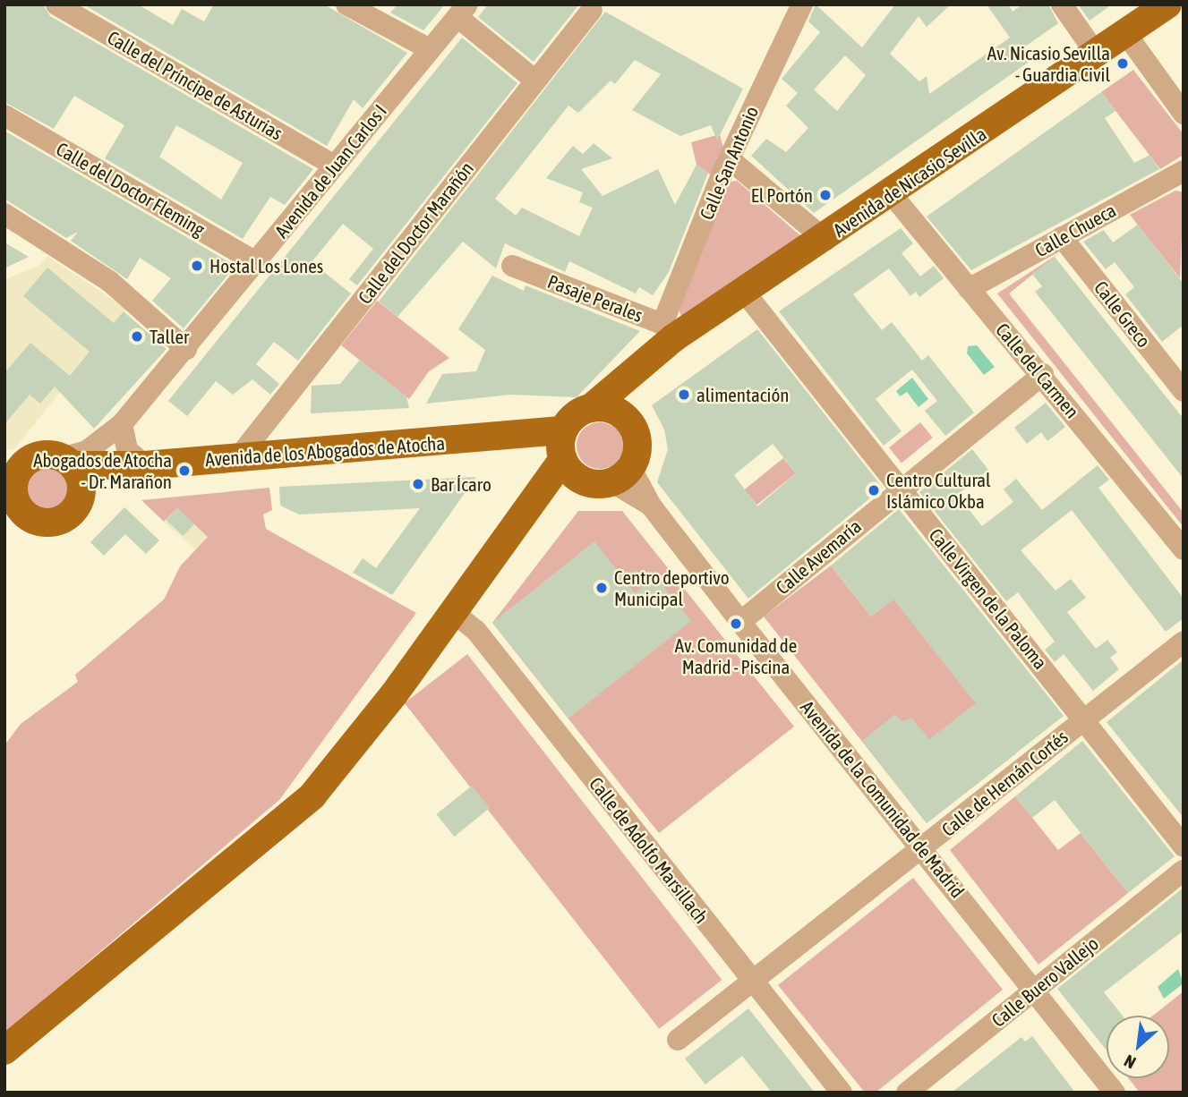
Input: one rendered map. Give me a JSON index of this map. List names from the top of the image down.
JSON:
{
  "streets": {
    "main road": ["Avenida de Nicasio Sevilla", "Avenida de los Abogados de Atocha"],
    "street": [
      "Calle del Príncipe de Asturias",
      "Calle San Antonio",
      "Avenida de Juan Carlos I",
      "Calle del Doctor Fleming",
      "Calle Chueca",
      "Calle del Doctor Marañón",
      "Pasaje Perales",
      "Calle Greco",
      "Calle del Carmen",
      "Calle Avemaría",
      "Calle Virgen de la Paloma",
      "Calle de Hernán Cortés",
      "Avenida de la Comunidad de Madrid",
      "Calle de Adolfo Marsillach",
      "Calle Buero Vallejo"
    ]
  },
  "crossings": [
    ["Calle del Príncipe de Asturias", "Avenida de Juan Carlos I"],
    ["Calle San Antonio", "Avenida de Nicasio Sevilla"],
    ["Calle San Antonio", "Pasaje Perales"],
    ["Avenida de Juan Carlos I", "Calle del Doctor Fleming"],
    ["Avenida de Juan Carlos I", "Avenida de los Abogados de Atocha"],
    ["Avenida de Nicasio Sevilla", "Pasaje Perales"],
    ["Avenida de Nicasio Sevilla", "Calle del Carmen"],
    ["Avenida de Nicasio Sevilla", "Avenida de los Abogados de Atocha"],
    ["Avenida de Nicasio Sevilla", "Calle Virgen de la Paloma"],
    ["Avenida de Nicasio Sevilla", "Avenida de la Comunidad de Madrid"],
    ["Calle Chueca", "Calle Greco"],
    ["Calle Chueca", "Calle del Carmen"],
    ["Calle del Doctor Marañón", "Avenida de los Abogados de Atocha"],
    ["Calle del Carmen", "Calle Avemaría"],
    ["Avenida de los Abogados de Atocha", "Avenida de la Comunidad de Madrid"],
    ["Calle Avemaría", "Calle Virgen de la Paloma"],
    ["Calle Avemaría", "Avenida de la Comunidad de Madrid"],
    ["Calle Virgen de la Paloma", "Calle de Hernán Cortés"],
    ["Calle de Hernán Cortés", "Avenida de la Comunidad de Madrid"],
    ["Calle de Hernán Cortés", "Calle de Adolfo Marsillach"],
    ["Avenida de la Comunidad de Madrid", "Calle Buero Vallejo"]
  ],
  "places": [
    "Av. Nicasio Sevilla - Guardia Civil",
    "El Portón",
    "Hostal Los Lones",
    "Taller",
    "alimentación",
    "Abogados de Atocha - Dr. Marañon",
    "Bar Ícaro",
    "Centro Cultural Islámico Okba",
    "Centro deportivo Municipal",
    "Av. Comunidad de Madrid - Piscina"
  ],
  "north": "bottom left"
}
